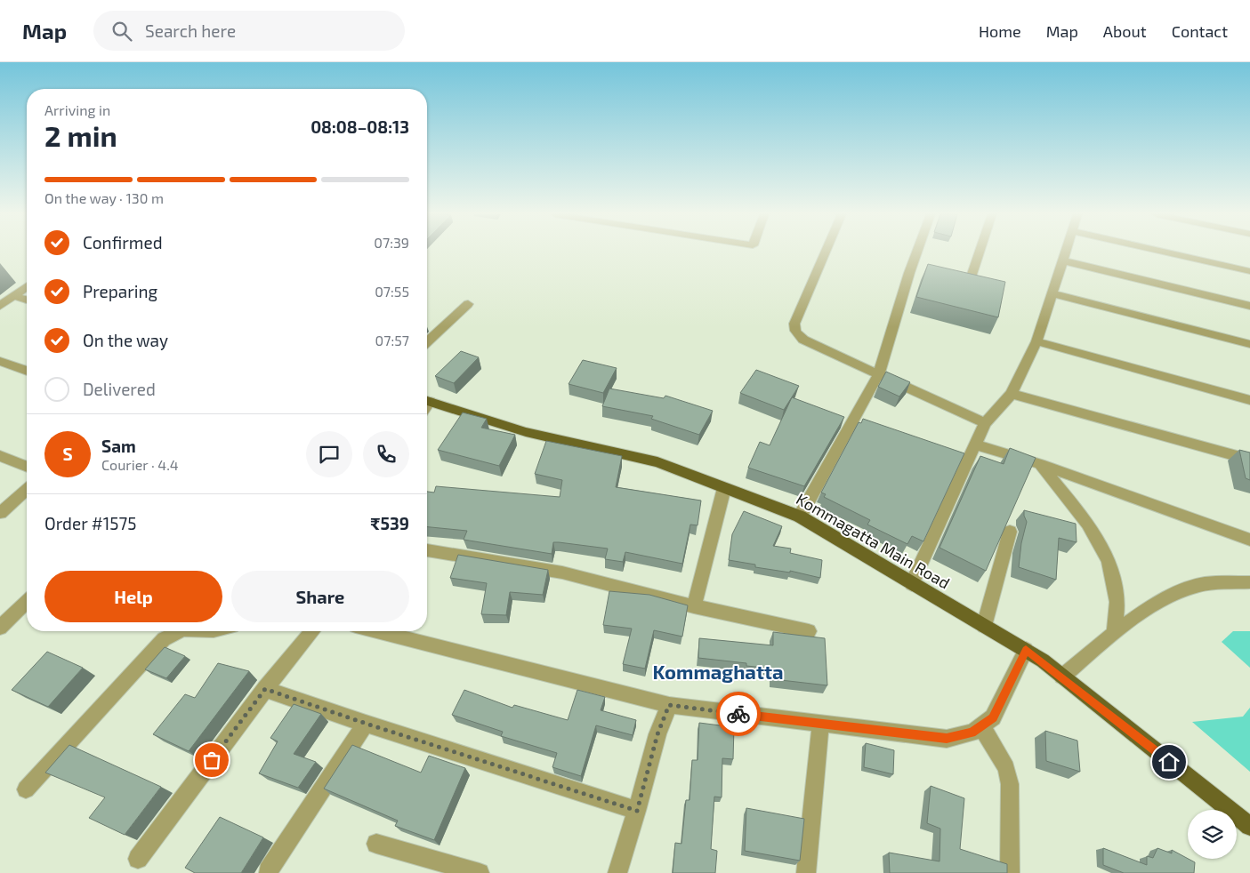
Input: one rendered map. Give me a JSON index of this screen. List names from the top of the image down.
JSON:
{
  "streets": {
    "main road": ["Kommagatta Main Road"]
  },
  "districts": ["Kommaghatta"],
  "page": {
    "header": "Map",
    "search": "Search here",
    "nav": [
      "Home",
      "Map",
      "About",
      "Contact"
    ],
    "heading": ["2 min", "Arriving in", "08:08–08:13"],
    "panel": [
      "Sam",
      "Courier · 4.4",
      "Order #1575",
      "₹539"
    ],
    "bar": "On the way · 130 m",
    "list": [
      ["Confirmed", "07:39"],
      ["Preparing", "07:55"],
      ["On the way", "07:57"],
      "Delivered"
    ],
    "round": "S",
    "buttons": ["Help", "Share"]
  }
}
